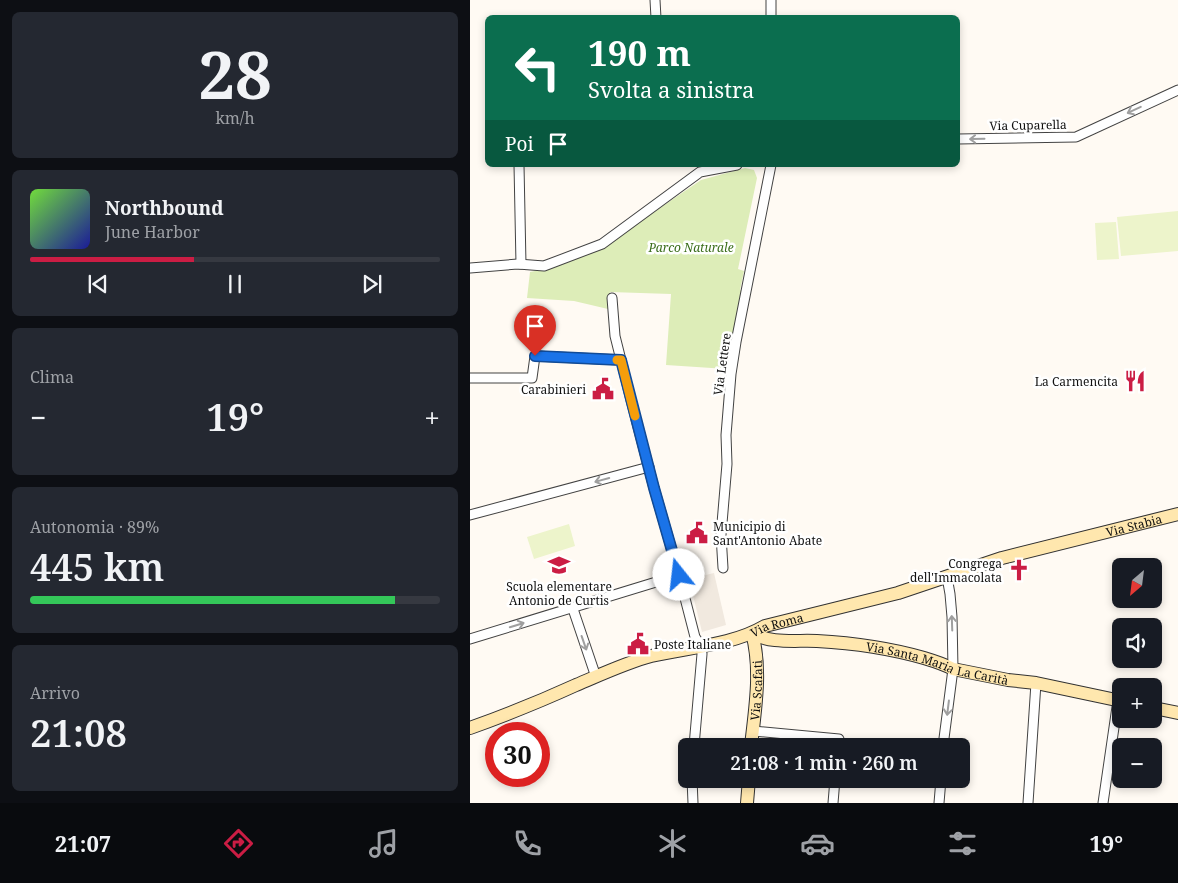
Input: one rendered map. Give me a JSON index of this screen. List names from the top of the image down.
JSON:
{
  "streets": {
    "main road": [
      "Via Stabia",
      "Via Roma",
      "Via Santa Maria La Carità",
      "Via Scafati"
    ],
    "street": ["Via Cuparella", "Via Lettere"]
  },
  "crossings": [
    ["Via Stabia", "Via Roma"],
    ["Via Roma", "Via Santa Maria La Carità"],
    ["Via Roma", "Via Scafati"],
    ["Via Santa Maria La Carità", "Via Scafati"]
  ],
  "one_way": ["Via Cuparella"],
  "parks": ["Parco Naturale"],
  "places": {
    "restaurant": ["La Carmencita"],
    "public building": ["Carabinieri", "Municipio di Sant'Antonio Abate", "Poste Italiane"],
    "school or university": ["Scuola elementare Antonio de Curtis"],
    "church": ["Congrega dell'Immacolata"]
  },
  "north": "bottom left",
  "page": {
    "tile": [
      ["28", "km/h"],
      "Clima",
      ["Autonomia · 89%", "445 km"],
      ["Arrivo", "21:08"]
    ],
    "turn": ["190 m", "Svolta a sinistra"],
    "then": "Poi",
    "song": ["Northbound", "June Harbor"],
    "heat": ["−", "19°", "+"],
    "map_buttons": ["+", "−"],
    "limit": "30",
    "trip": "21:08 · 1 min · 260 m",
    "tabs": ["21:07", "19°"]
  }
}
